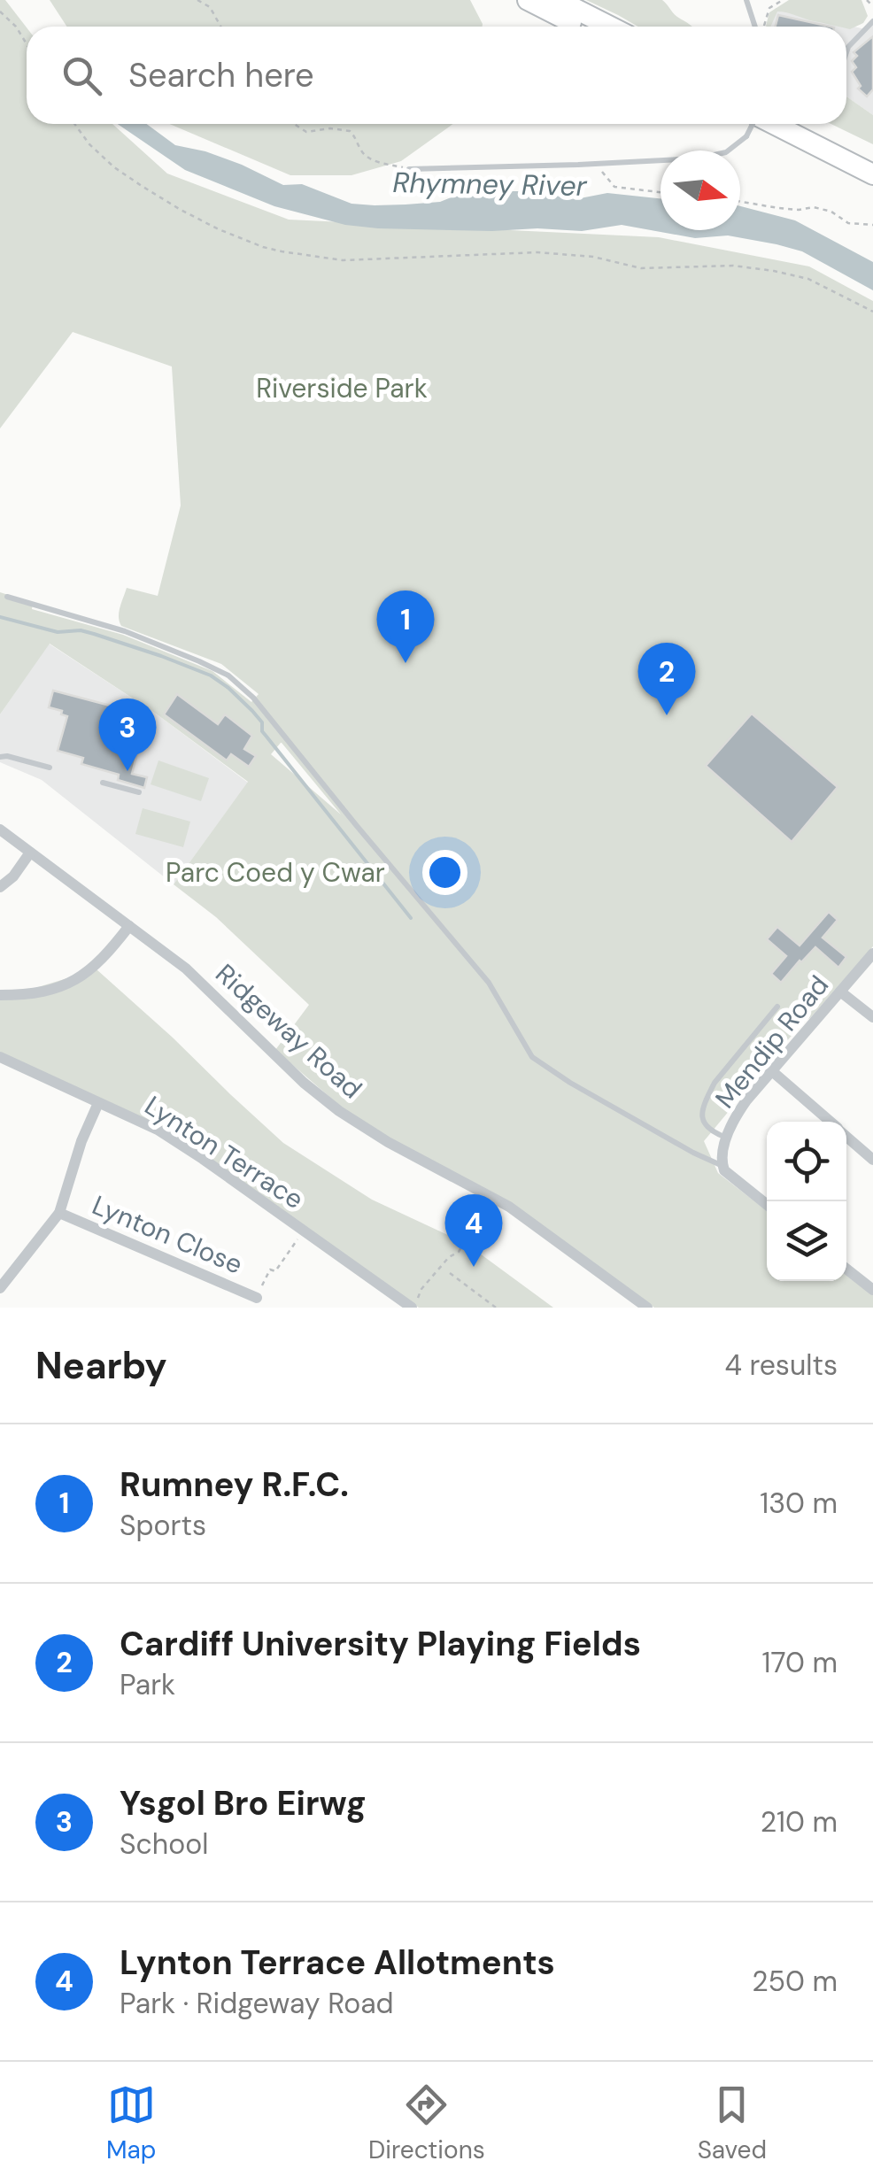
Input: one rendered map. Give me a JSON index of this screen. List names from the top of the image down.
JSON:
{
  "streets": {
    "street": [
      "Ridgeway Road",
      "Mendip Road",
      "Lynton Terrace",
      "Lynton Close"
    ]
  },
  "water": ["Rhymney River"],
  "parks": ["Riverside Park", "Parc Coed y Cwar"],
  "north": "right",
  "page": {
    "search": "Search here",
    "pins": [
      "1",
      "2",
      "3",
      "4"
    ],
    "heading": ["Nearby", "4 results"],
    "list": [
      {
        "mark": "1",
        "name": "Rumney R.F.C.",
        "note": "Sports",
        "value": "130 m"
      },
      {
        "mark": "2",
        "name": "Cardiff University Playing Fields",
        "note": "Park",
        "value": "170 m"
      },
      {
        "mark": "3",
        "name": "Ysgol Bro Eirwg",
        "note": "School",
        "value": "210 m"
      },
      {
        "mark": "4",
        "name": "Lynton Terrace Allotments",
        "note": "Park · Ridgeway Road",
        "value": "250 m"
      }
    ],
    "nav": ["Map", "Directions", "Saved"]
  }
}
